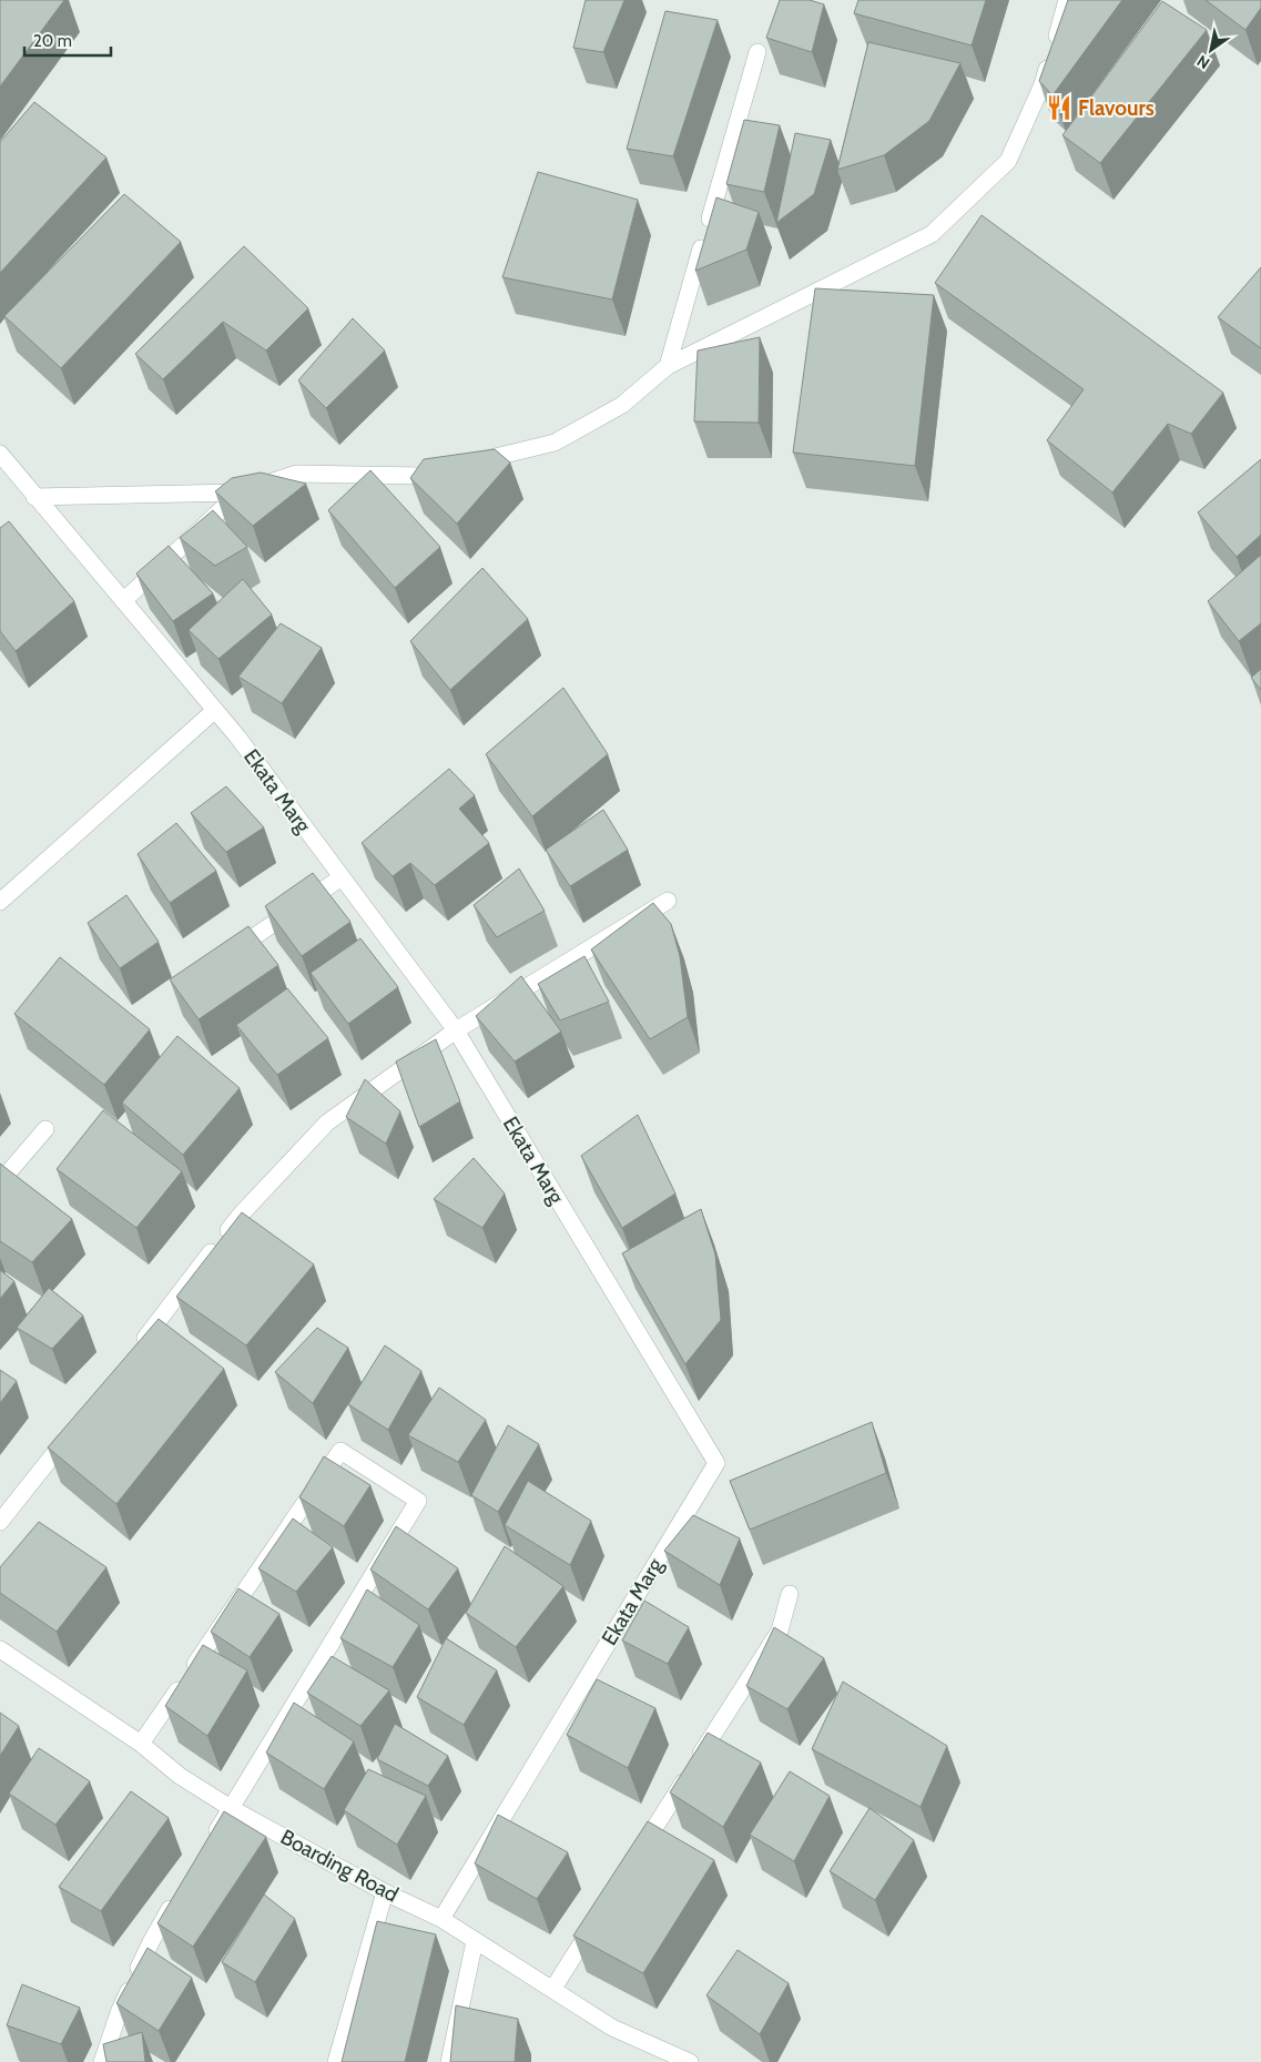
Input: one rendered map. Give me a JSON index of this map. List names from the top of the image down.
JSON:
{
  "streets": {
    "street": ["Ekata Marg", "Boarding Road"]
  },
  "crossings": [
    ["Ekata Marg", "Boarding Road"]
  ],
  "places": {
    "restaurant": ["Flavours"]
  },
  "scale_bar": "20 m",
  "north": "bottom left"
}
